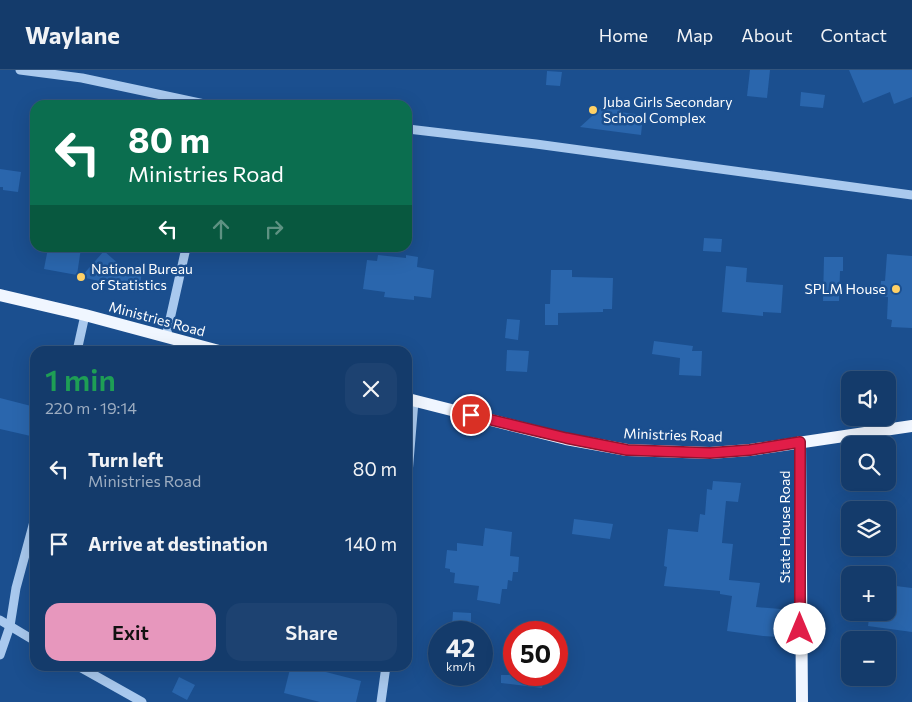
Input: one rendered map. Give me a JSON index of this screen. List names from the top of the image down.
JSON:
{
  "streets": {
    "main road": ["Ministries Road", "State House Road"]
  },
  "crossings": [
    ["Ministries Road", "State House Road"]
  ],
  "places": ["Juba Girls Secondary School Complex", "National Bureau of Statistics", "SPLM House"],
  "page": {
    "header": "Waylane",
    "nav": [
      "Home",
      "Map",
      "About",
      "Contact"
    ],
    "turn": ["80 m", "Ministries Road"],
    "heading": ["1 min", "220 m · 19:14"],
    "map_buttons": ["+", "−"],
    "list": [
      {
        "name": "Turn left",
        "note": "Ministries Road",
        "value": "80 m"
      },
      {
        "name": "Arrive at destination",
        "value": "140 m"
      }
    ],
    "buttons": ["Exit", "Share"],
    "speed": "42 km/h",
    "limit": "50"
  }
}
